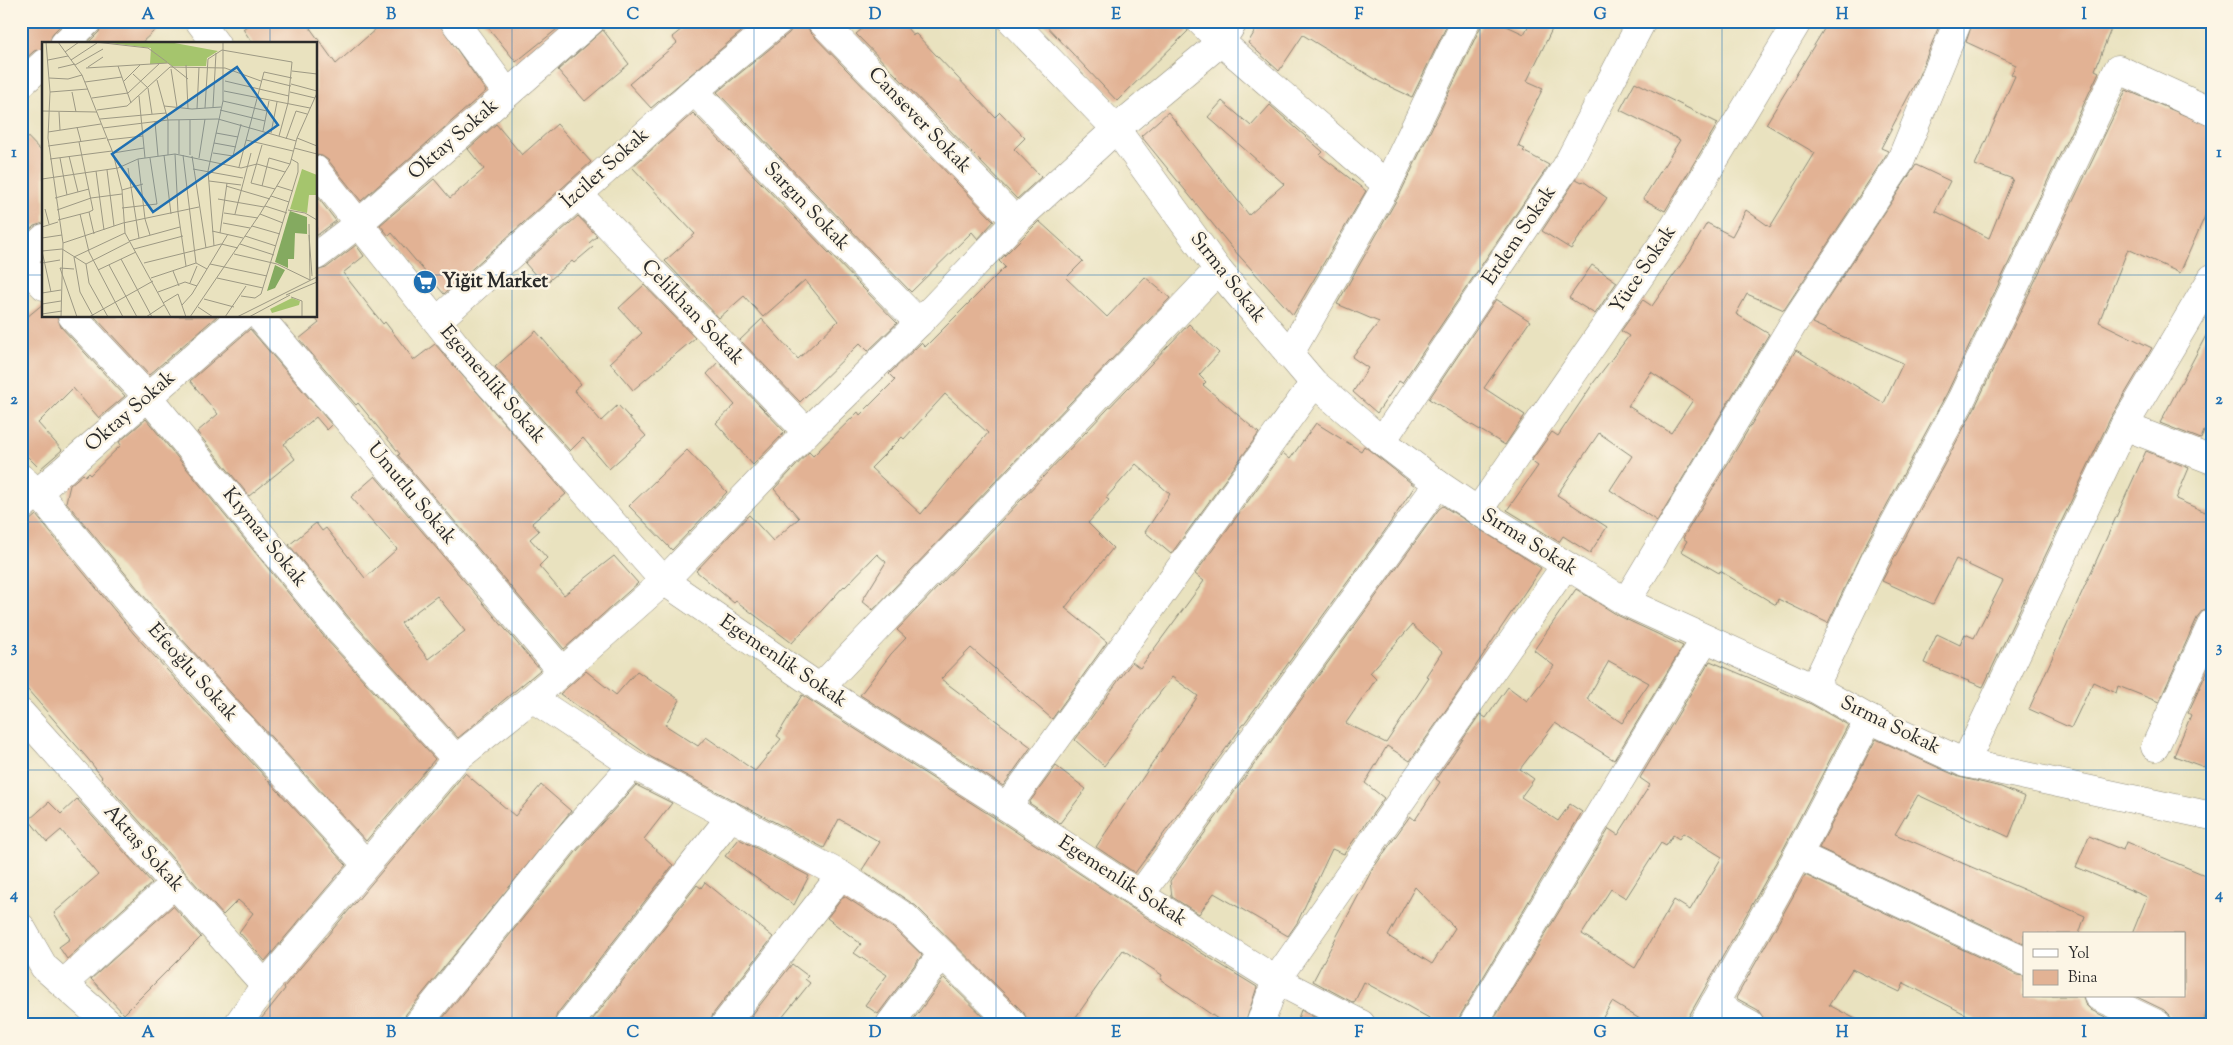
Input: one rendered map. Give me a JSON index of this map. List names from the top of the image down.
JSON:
{
  "streets": {
    "street": [
      "Cansever Sokak",
      "Oktay Sokak",
      "İzciler Sokak",
      "Sargın Sokak",
      "Erdem Sokak",
      "Yüce Sokak",
      "Sırma Sokak",
      "Çelikhan Sokak",
      "Egemenlik Sokak",
      "Umutlu Sokak",
      "Kıymaz Sokak",
      "Efeoğlu Sokak",
      "Aktaş Sokak"
    ]
  },
  "crossings": [
    ["Oktay Sokak", "Egemenlik Sokak"],
    ["Oktay Sokak", "Kıymaz Sokak"],
    ["Oktay Sokak", "Efeoğlu Sokak"],
    ["İzciler Sokak", "Sargın Sokak"],
    ["İzciler Sokak", "Çelikhan Sokak"],
    ["İzciler Sokak", "Egemenlik Sokak"],
    ["Erdem Sokak", "Sırma Sokak"],
    ["Yüce Sokak", "Sırma Sokak"]
  ],
  "places": {
    "supermarket": ["Yiğit Market"]
  },
  "legend": ["Yol", "Bina"],
  "grid": {
    "columns": [
      "A",
      "B",
      "C",
      "D",
      "E",
      "F",
      "G",
      "H",
      "I"
    ],
    "rows": [
      "1",
      "2",
      "3",
      "4"
    ]
  }
}
